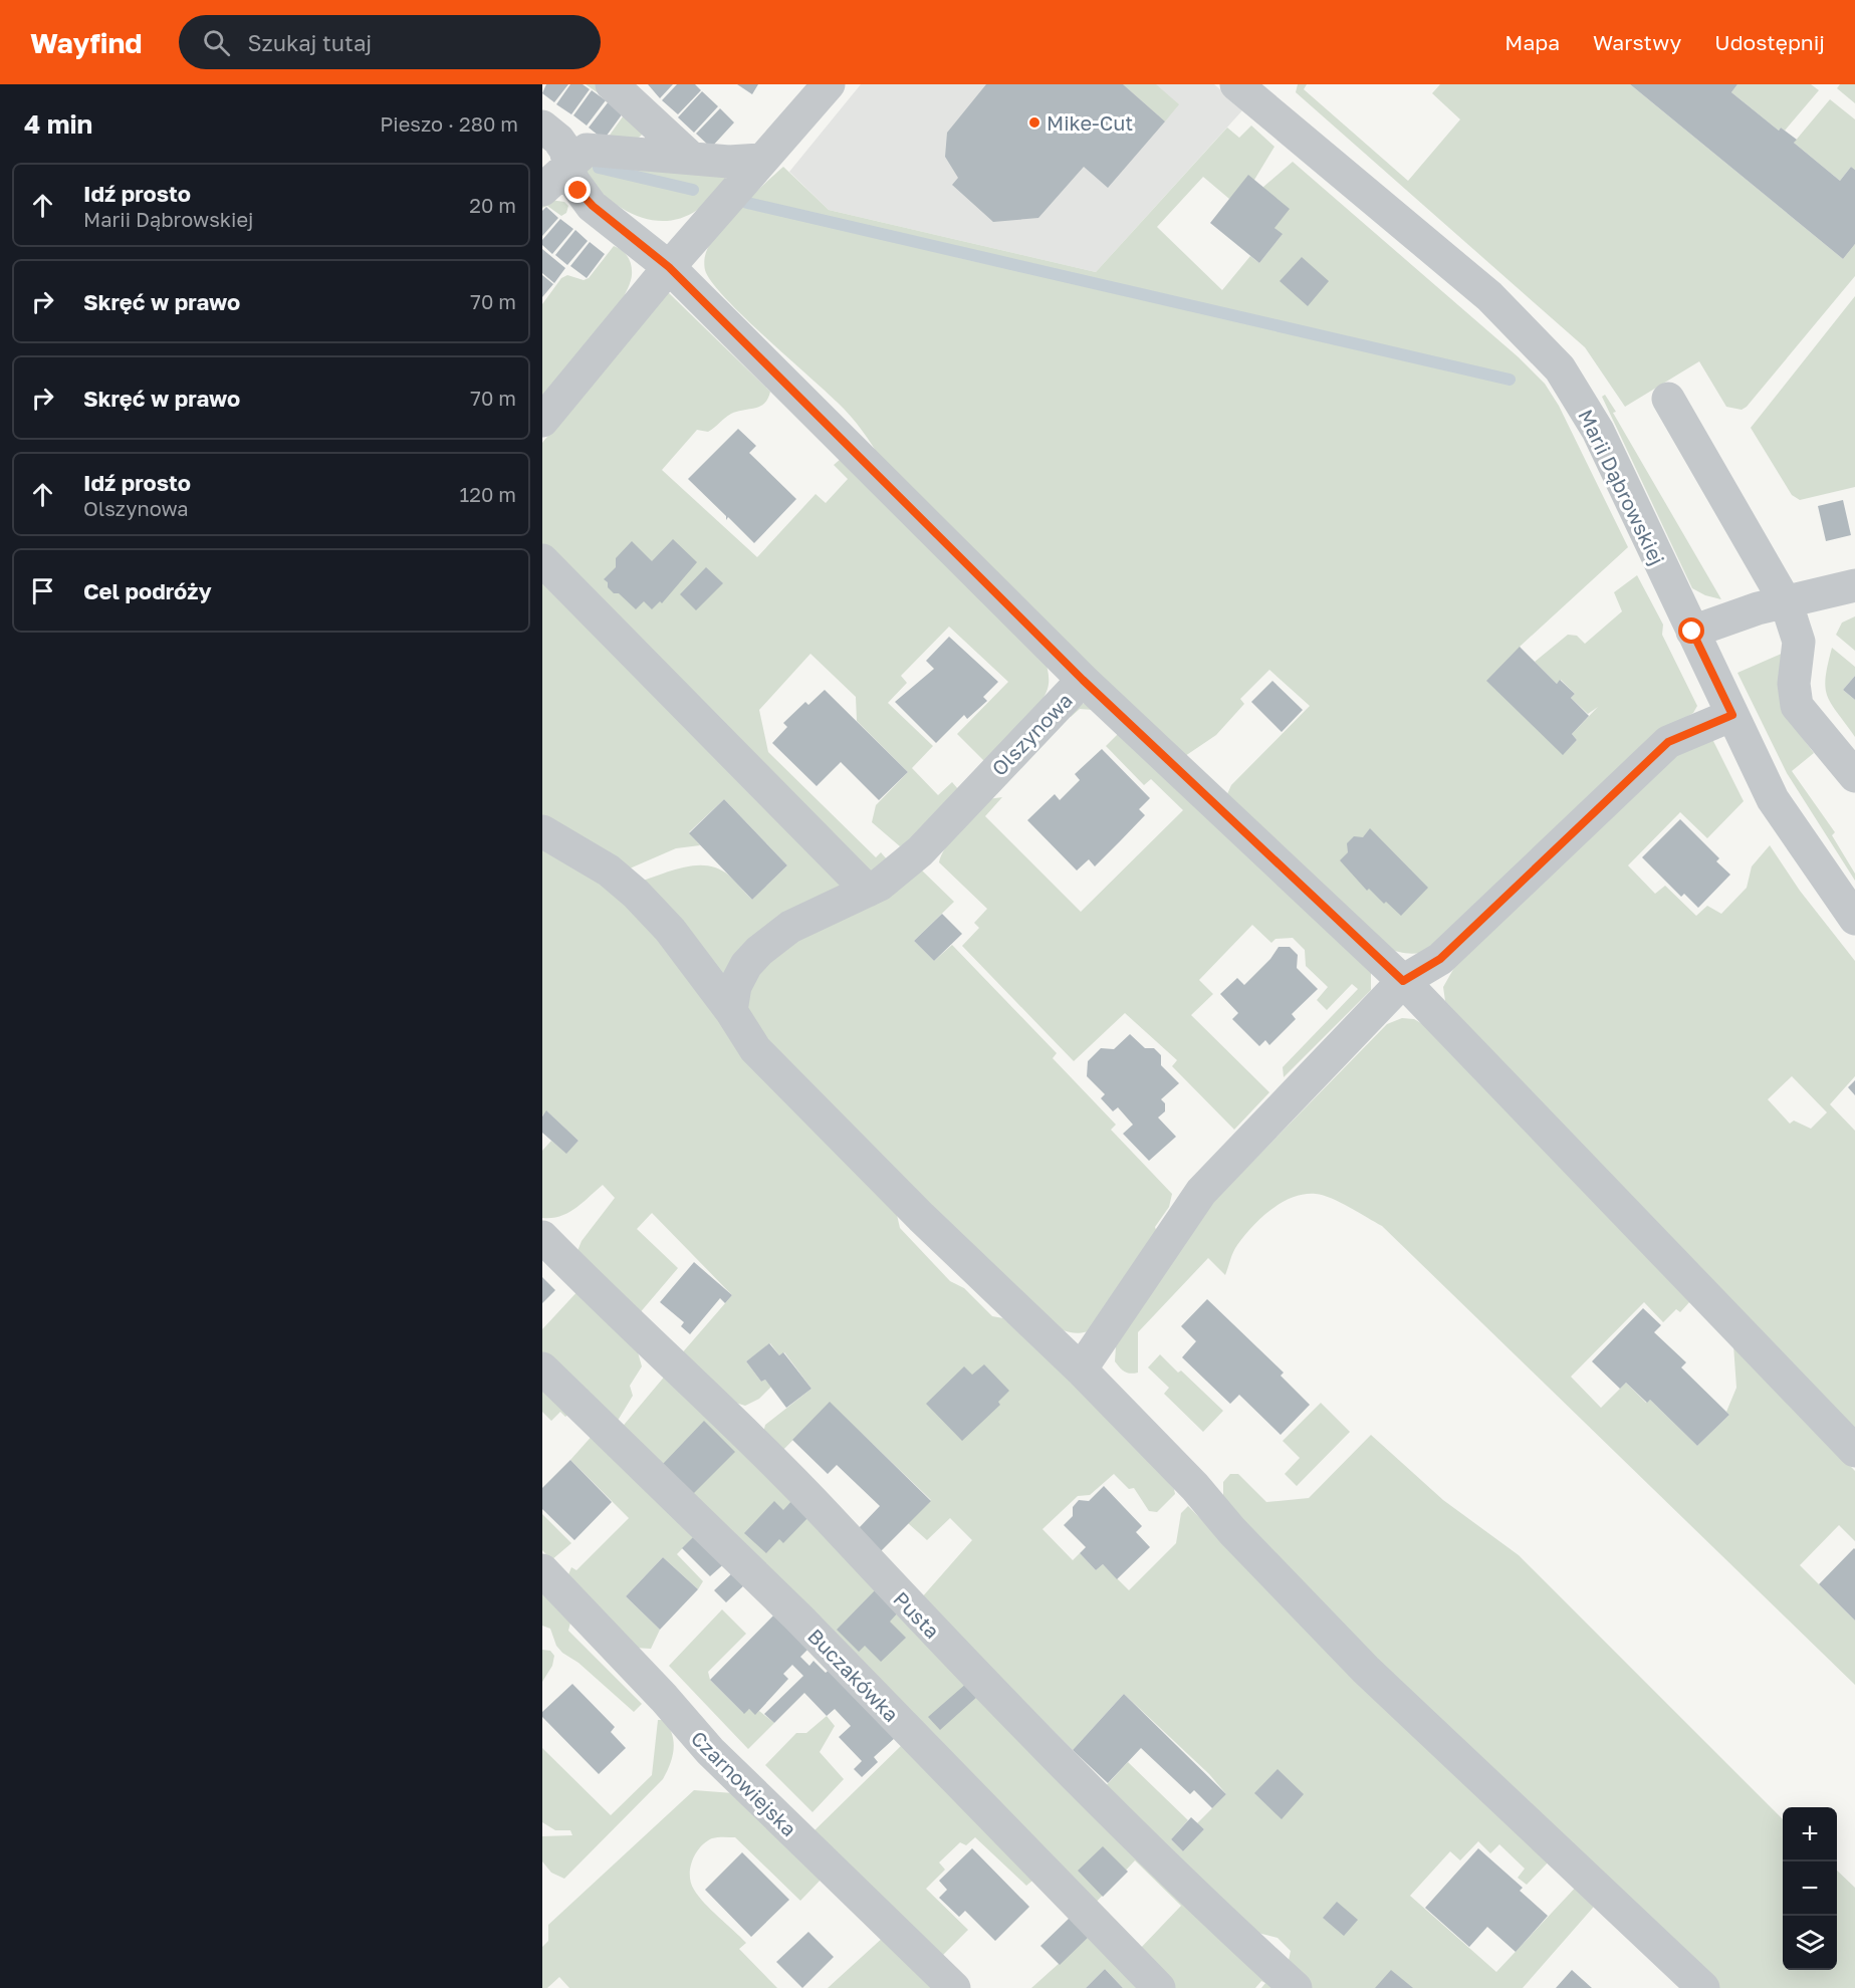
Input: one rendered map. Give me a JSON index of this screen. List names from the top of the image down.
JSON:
{
  "streets": {
    "street": [
      "Marii Dąbrowskiej",
      "Olszynowa",
      "Pusta",
      "Buczakówka",
      "Czarnowiejska"
    ]
  },
  "places": ["Mike-Cut"],
  "page": {
    "header": "Wayfind",
    "search": "Szukaj tutaj",
    "nav": ["Mapa", "Warstwy", "Udostępnij"],
    "heading": ["4 min", "Pieszo · 280 m"],
    "list": [
      ["Idź prosto", "Marii Dąbrowskiej", "20 m"],
      ["Skręć w prawo", "70 m"],
      ["Skręć w prawo", "70 m"],
      ["Idź prosto", "Olszynowa", "120 m"],
      "Cel podróży"
    ],
    "map_buttons": ["+", "−"]
  }
}
